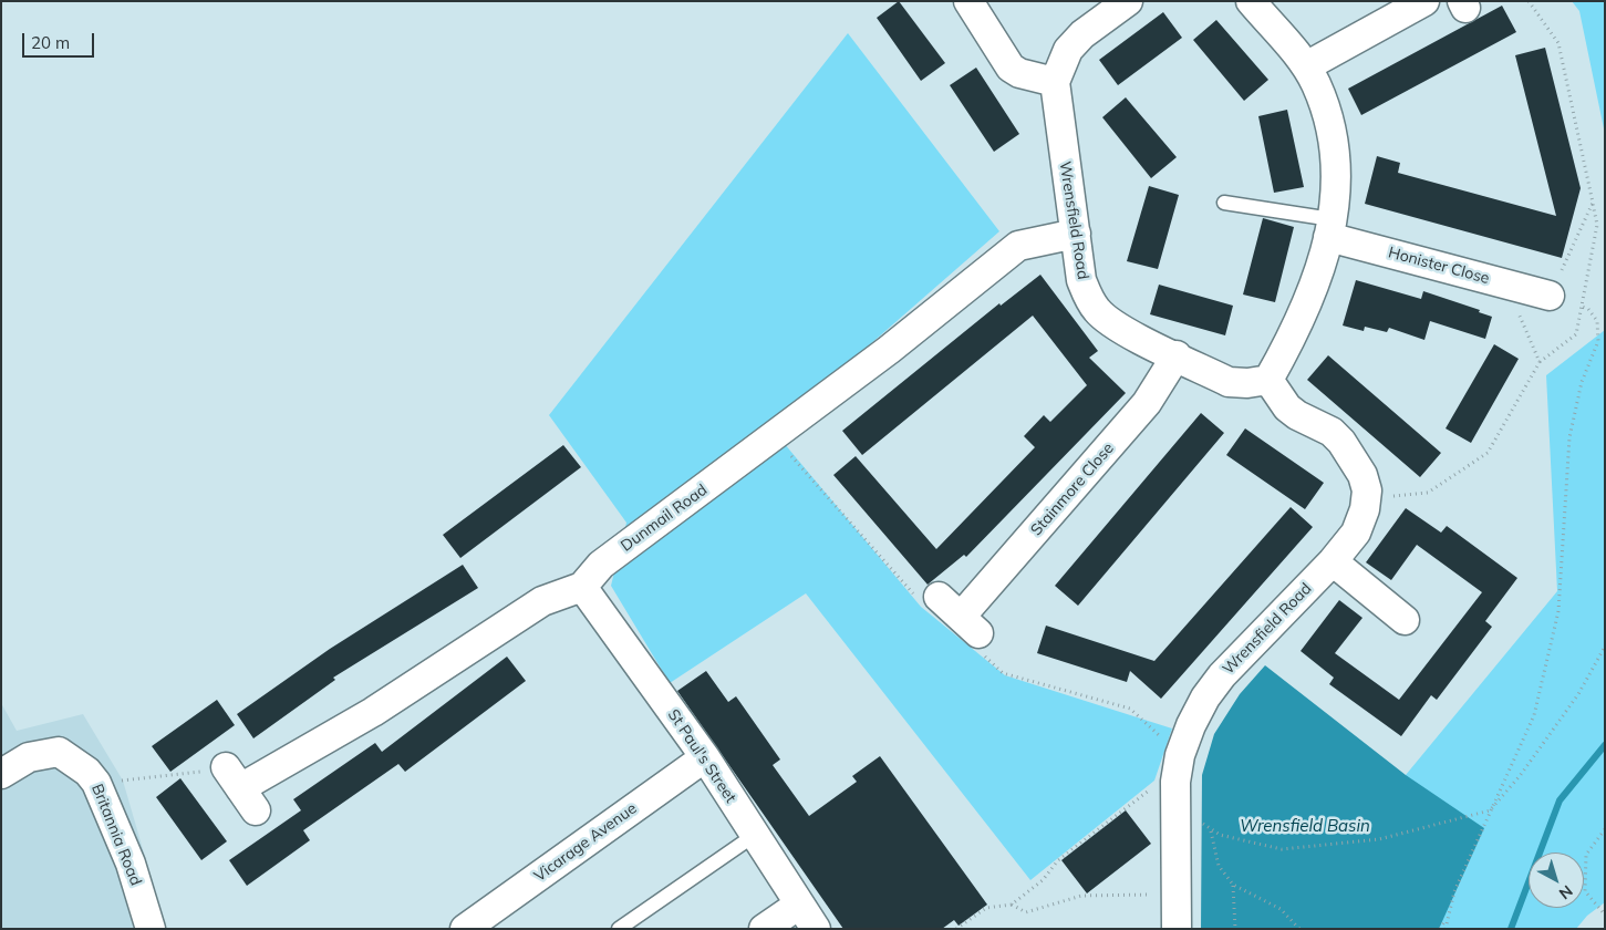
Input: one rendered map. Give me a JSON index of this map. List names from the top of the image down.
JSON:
{
  "streets": {
    "street": [
      "Wrensfield Road",
      "Honister Close",
      "Stainmore Close",
      "Dunmail Road",
      "St Paul's Street",
      "Britannia Road",
      "Vicarage Avenue"
    ]
  },
  "crossings": [
    ["Wrensfield Road", "Stainmore Close"],
    ["Wrensfield Road", "Dunmail Road"],
    ["Dunmail Road", "St Paul's Street"],
    ["St Paul's Street", "Vicarage Avenue"]
  ],
  "water": ["Wrensfield Basin"],
  "scale_bar": "20 m",
  "north": "bottom right"
}
